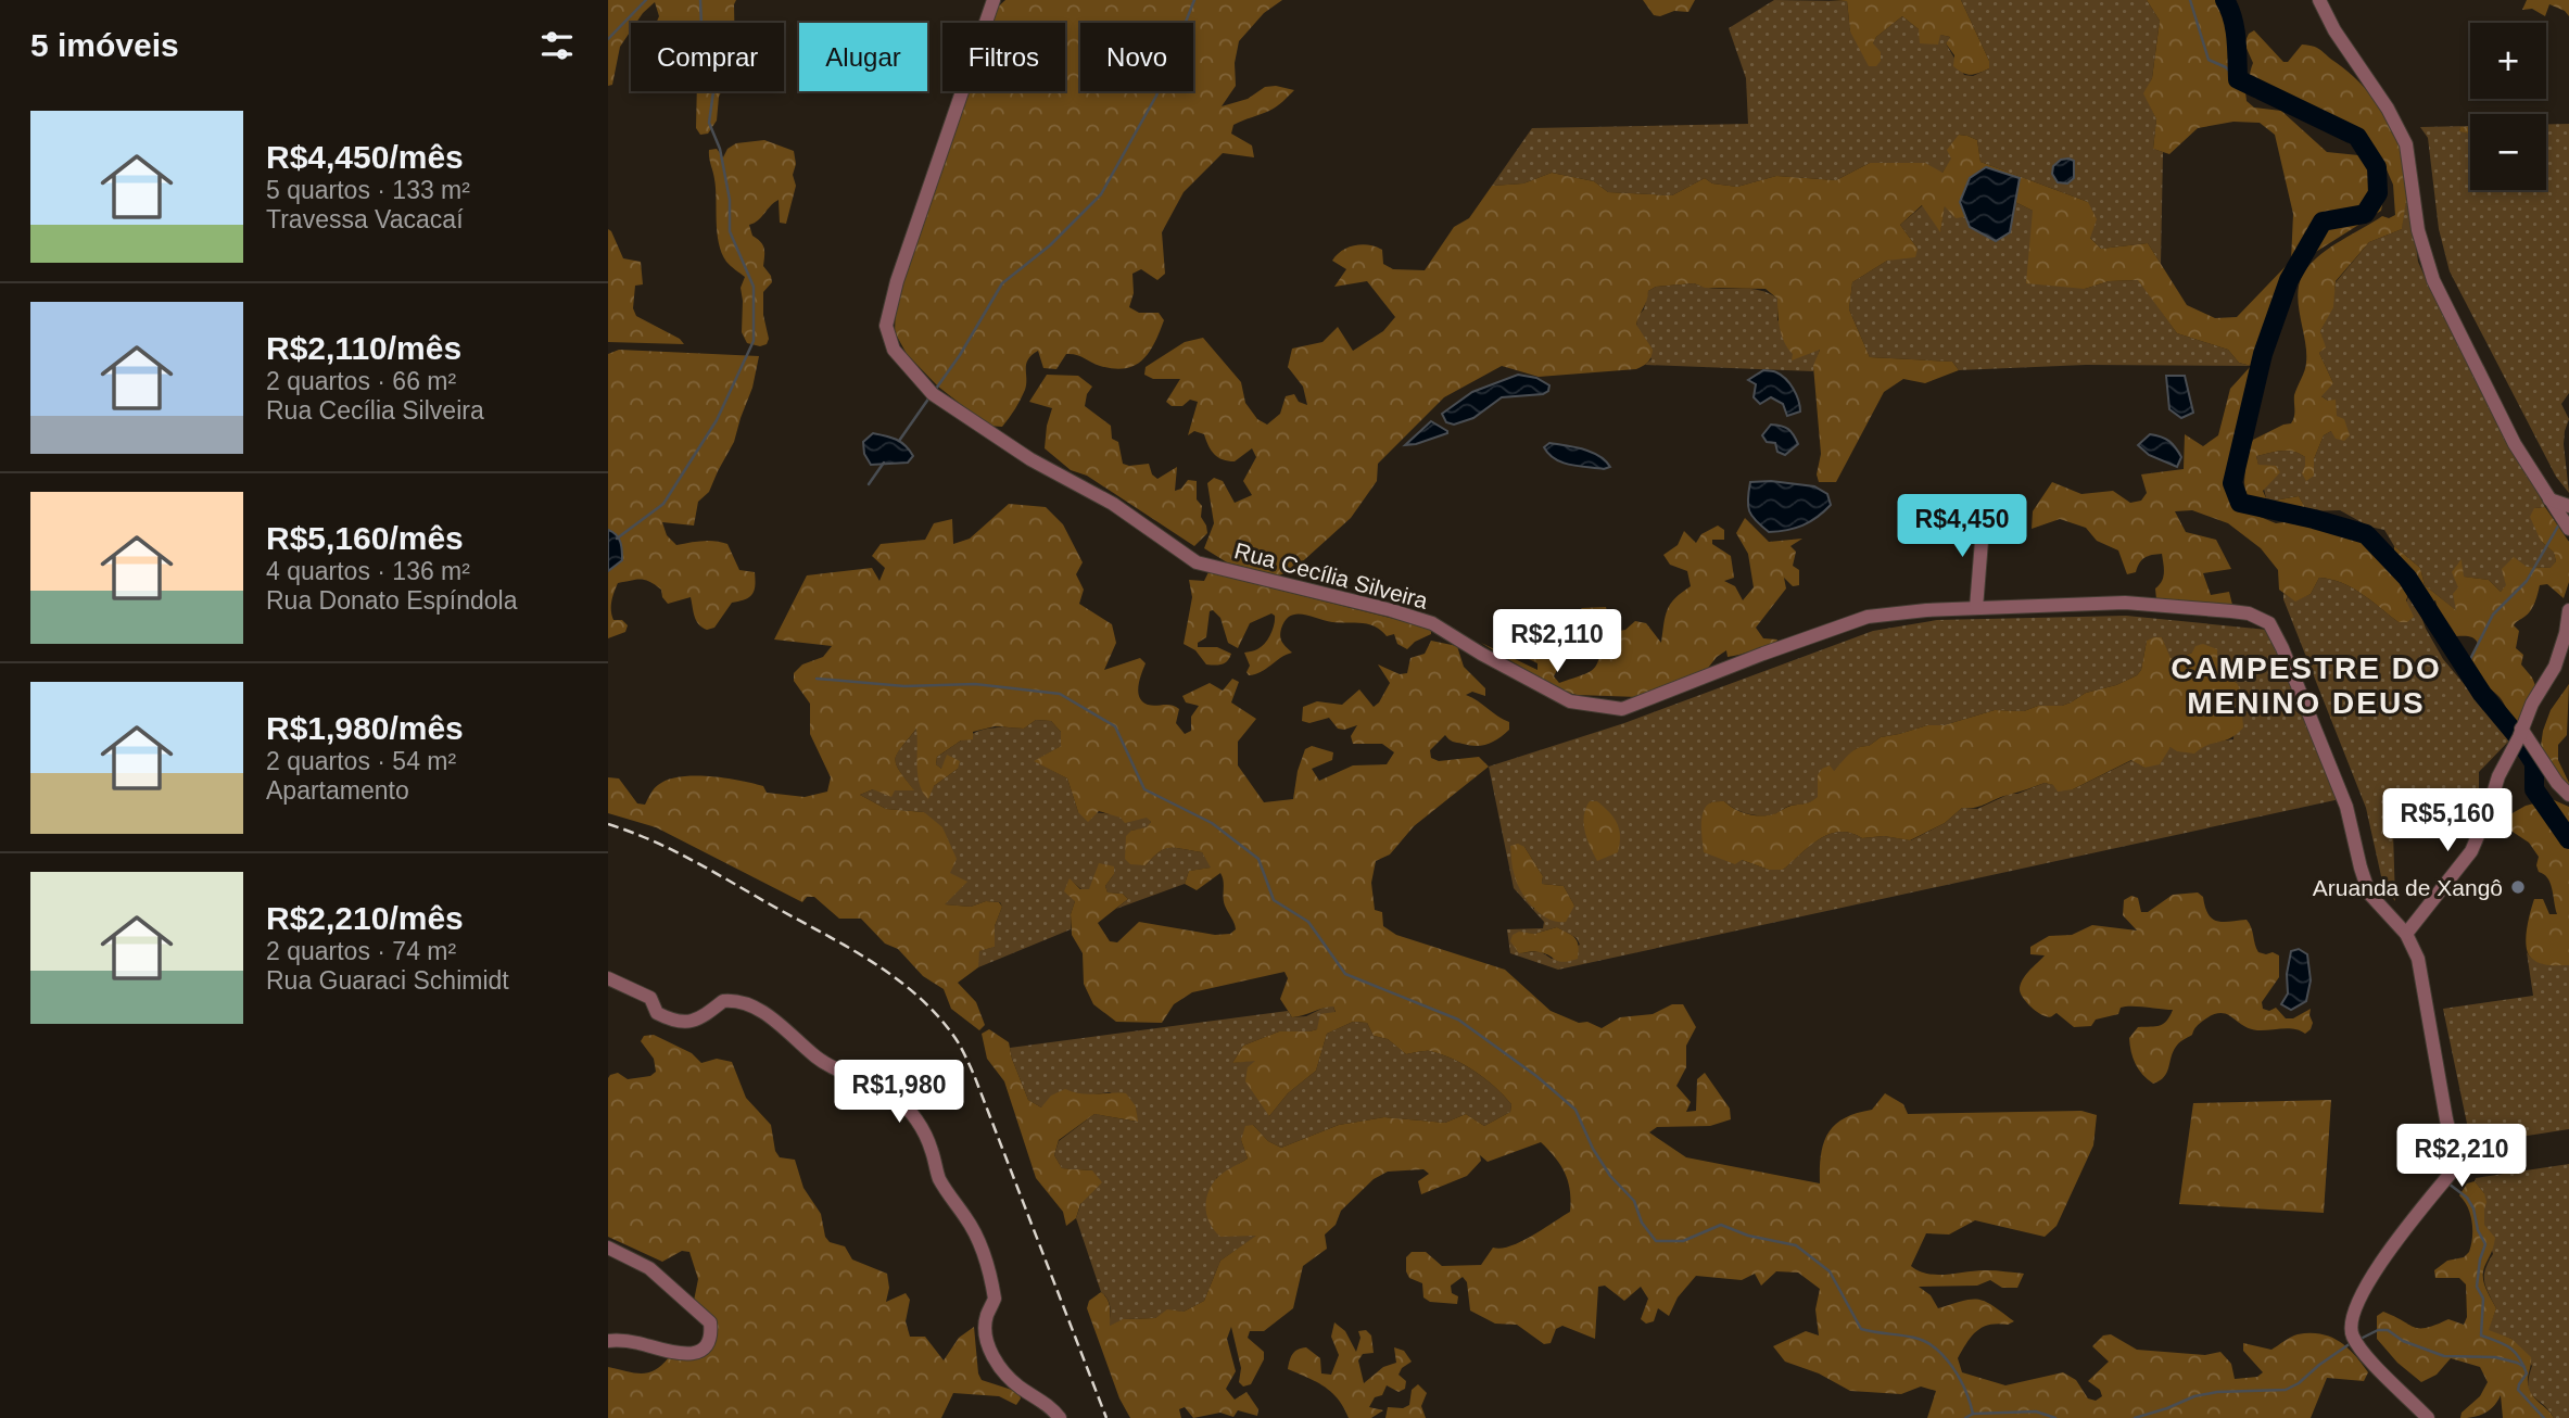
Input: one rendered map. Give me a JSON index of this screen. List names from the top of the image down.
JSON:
{
  "streets": {
    "street": ["Rua Cecília Silveira"]
  },
  "districts": ["CAMPESTRE DO MENINO DEUS"],
  "places": ["Aruanda de Xangô"],
  "page": {
    "heading": "5 imóveis",
    "map_buttons": ["+", "−"],
    "chip": [
      "Comprar",
      "Alugar",
      "Filtros",
      "Novo"
    ],
    "list": [
      {
        "name": "R$4,450/mês",
        "note": "5 quartos · 133 m² · Travessa Vacacaí"
      },
      {
        "name": "R$2,110/mês",
        "note": "2 quartos · 66 m² · Rua Cecília Silveira"
      },
      {
        "name": "R$5,160/mês",
        "note": "4 quartos · 136 m² · Rua Donato Espíndola"
      },
      {
        "name": "R$1,980/mês",
        "note": "2 quartos · 54 m² · Apartamento"
      },
      {
        "name": "R$2,210/mês",
        "note": "2 quartos · 74 m² · Rua Guaraci Schimidt"
      }
    ],
    "price": [
      "R$4,450",
      "R$2,110",
      "R$5,160",
      "R$1,980",
      "R$2,210"
    ]
  }
}
